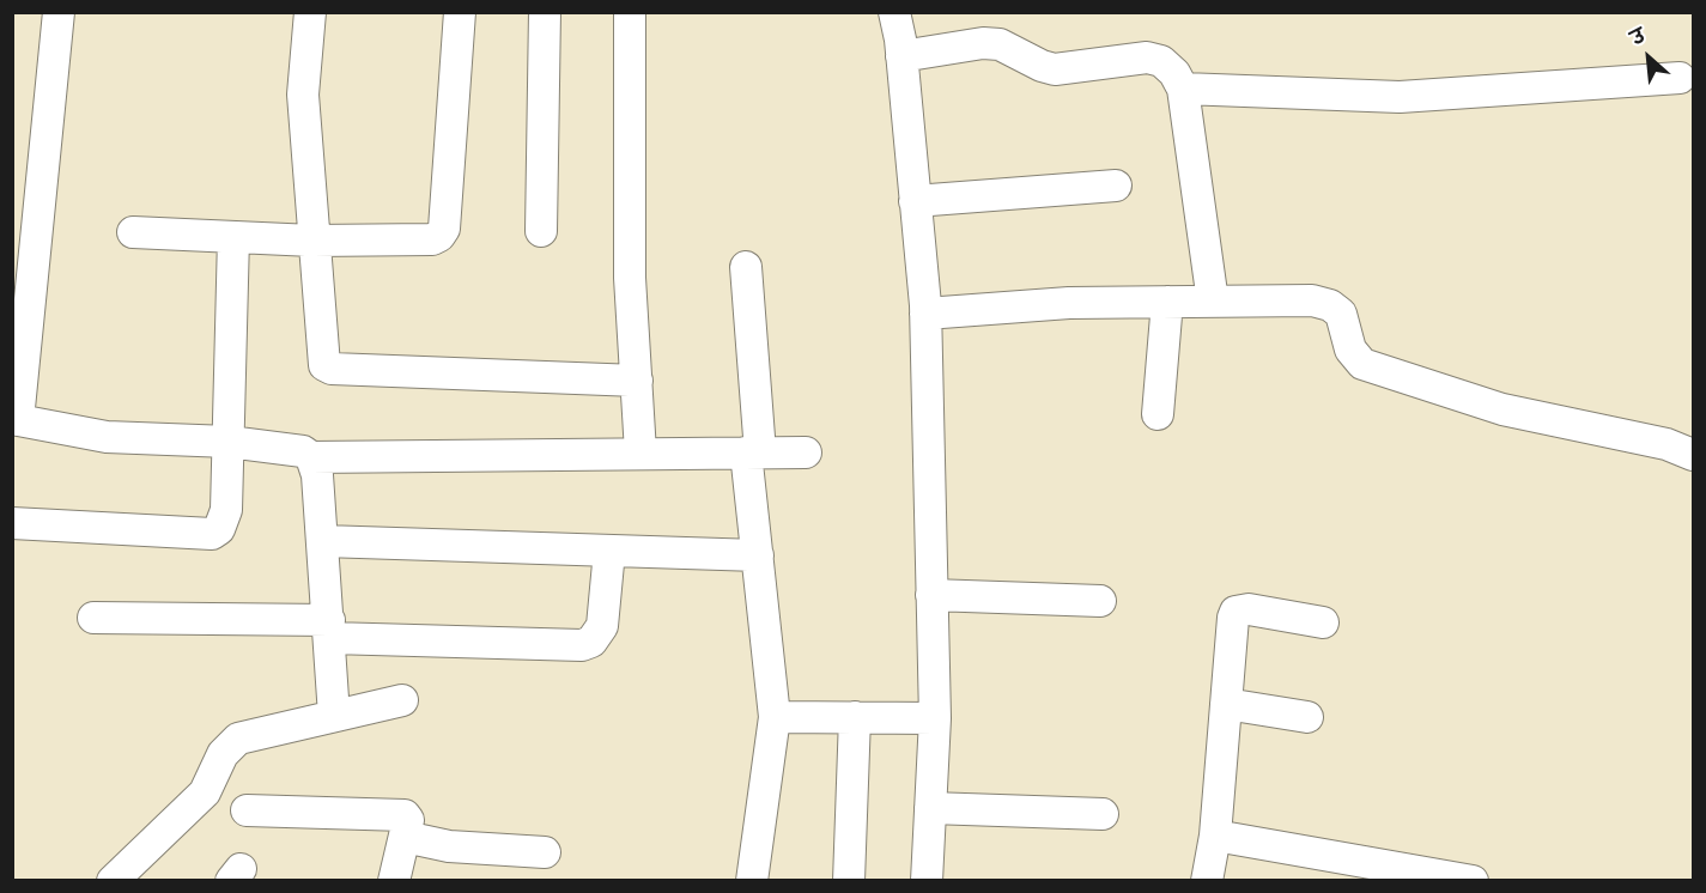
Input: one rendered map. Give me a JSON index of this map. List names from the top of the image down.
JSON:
{
  "north": "top left"
}
